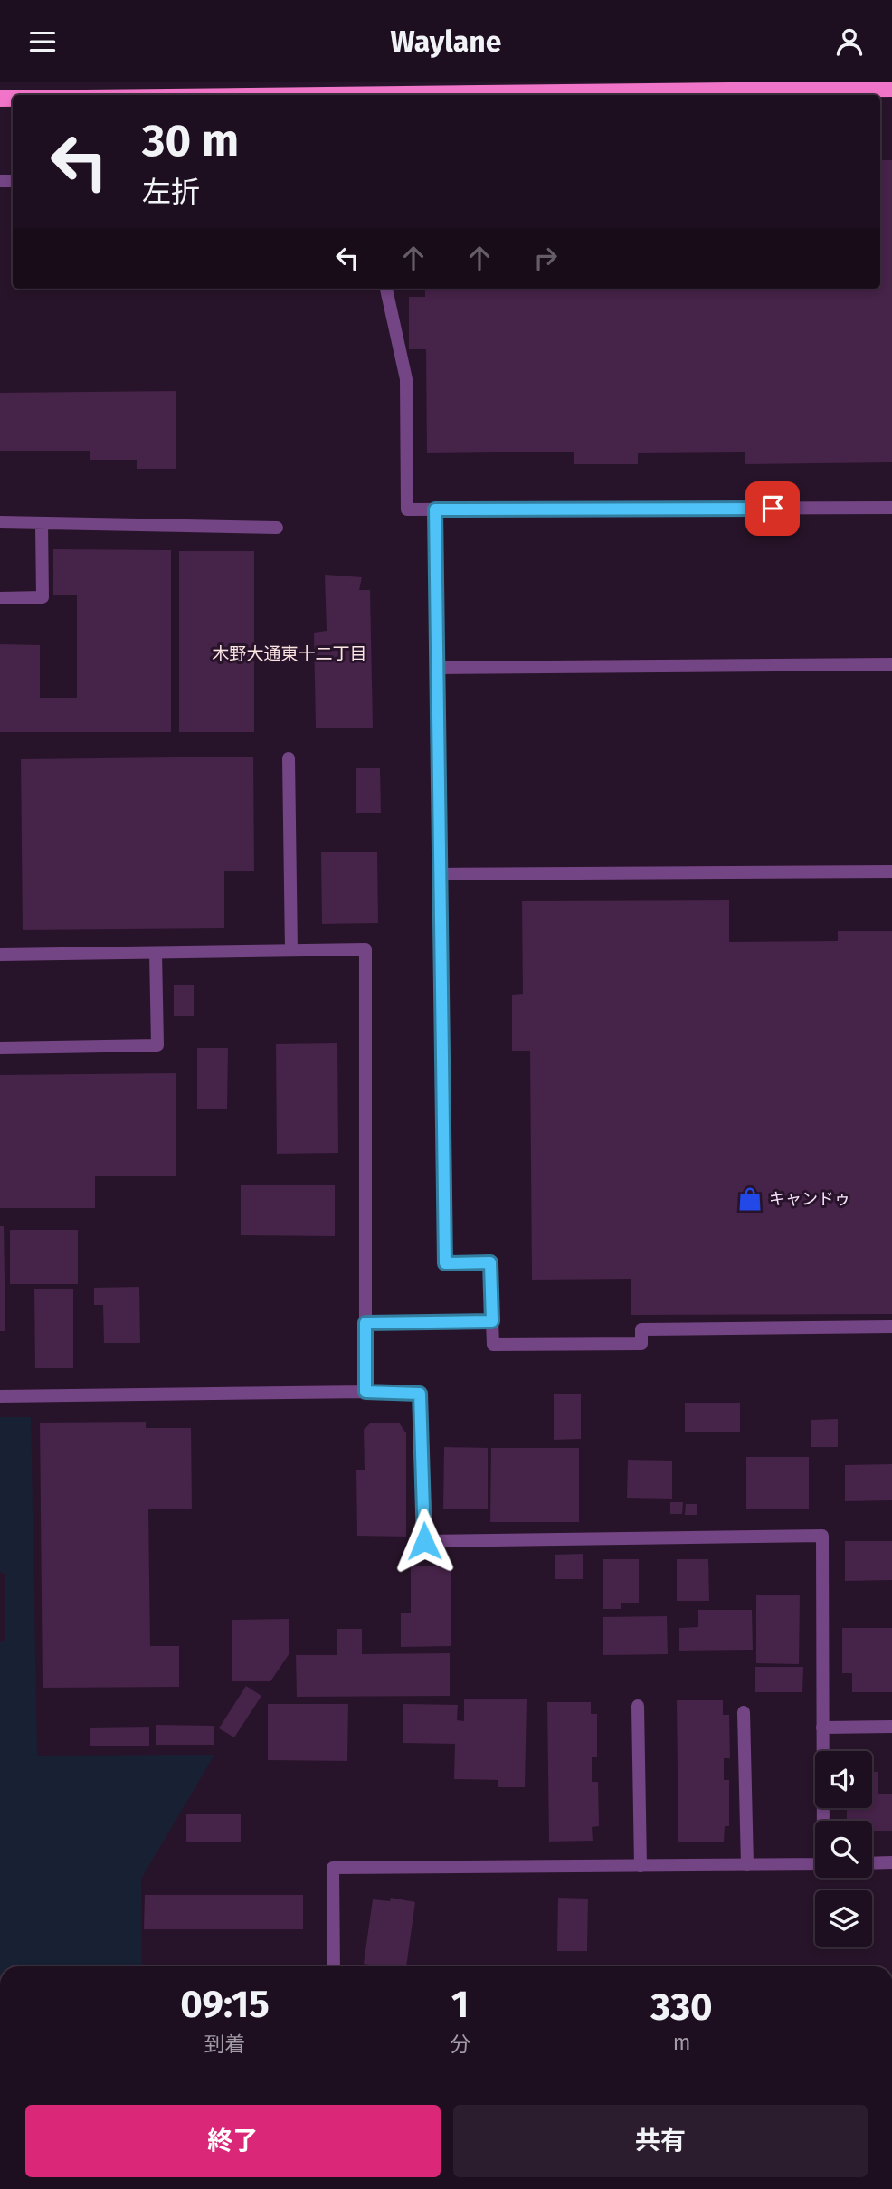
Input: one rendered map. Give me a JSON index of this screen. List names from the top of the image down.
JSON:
{
  "districts": ["木野大通東十二丁目"],
  "places": {
    "shop": ["キャンドゥ"]
  },
  "page": {
    "header": "Waylane",
    "turn": ["30 m", "左折"],
    "eta": [
      "09:15",
      "到着",
      "1",
      "分",
      "330",
      "m"
    ],
    "buttons": ["終了", "共有"]
  }
}
